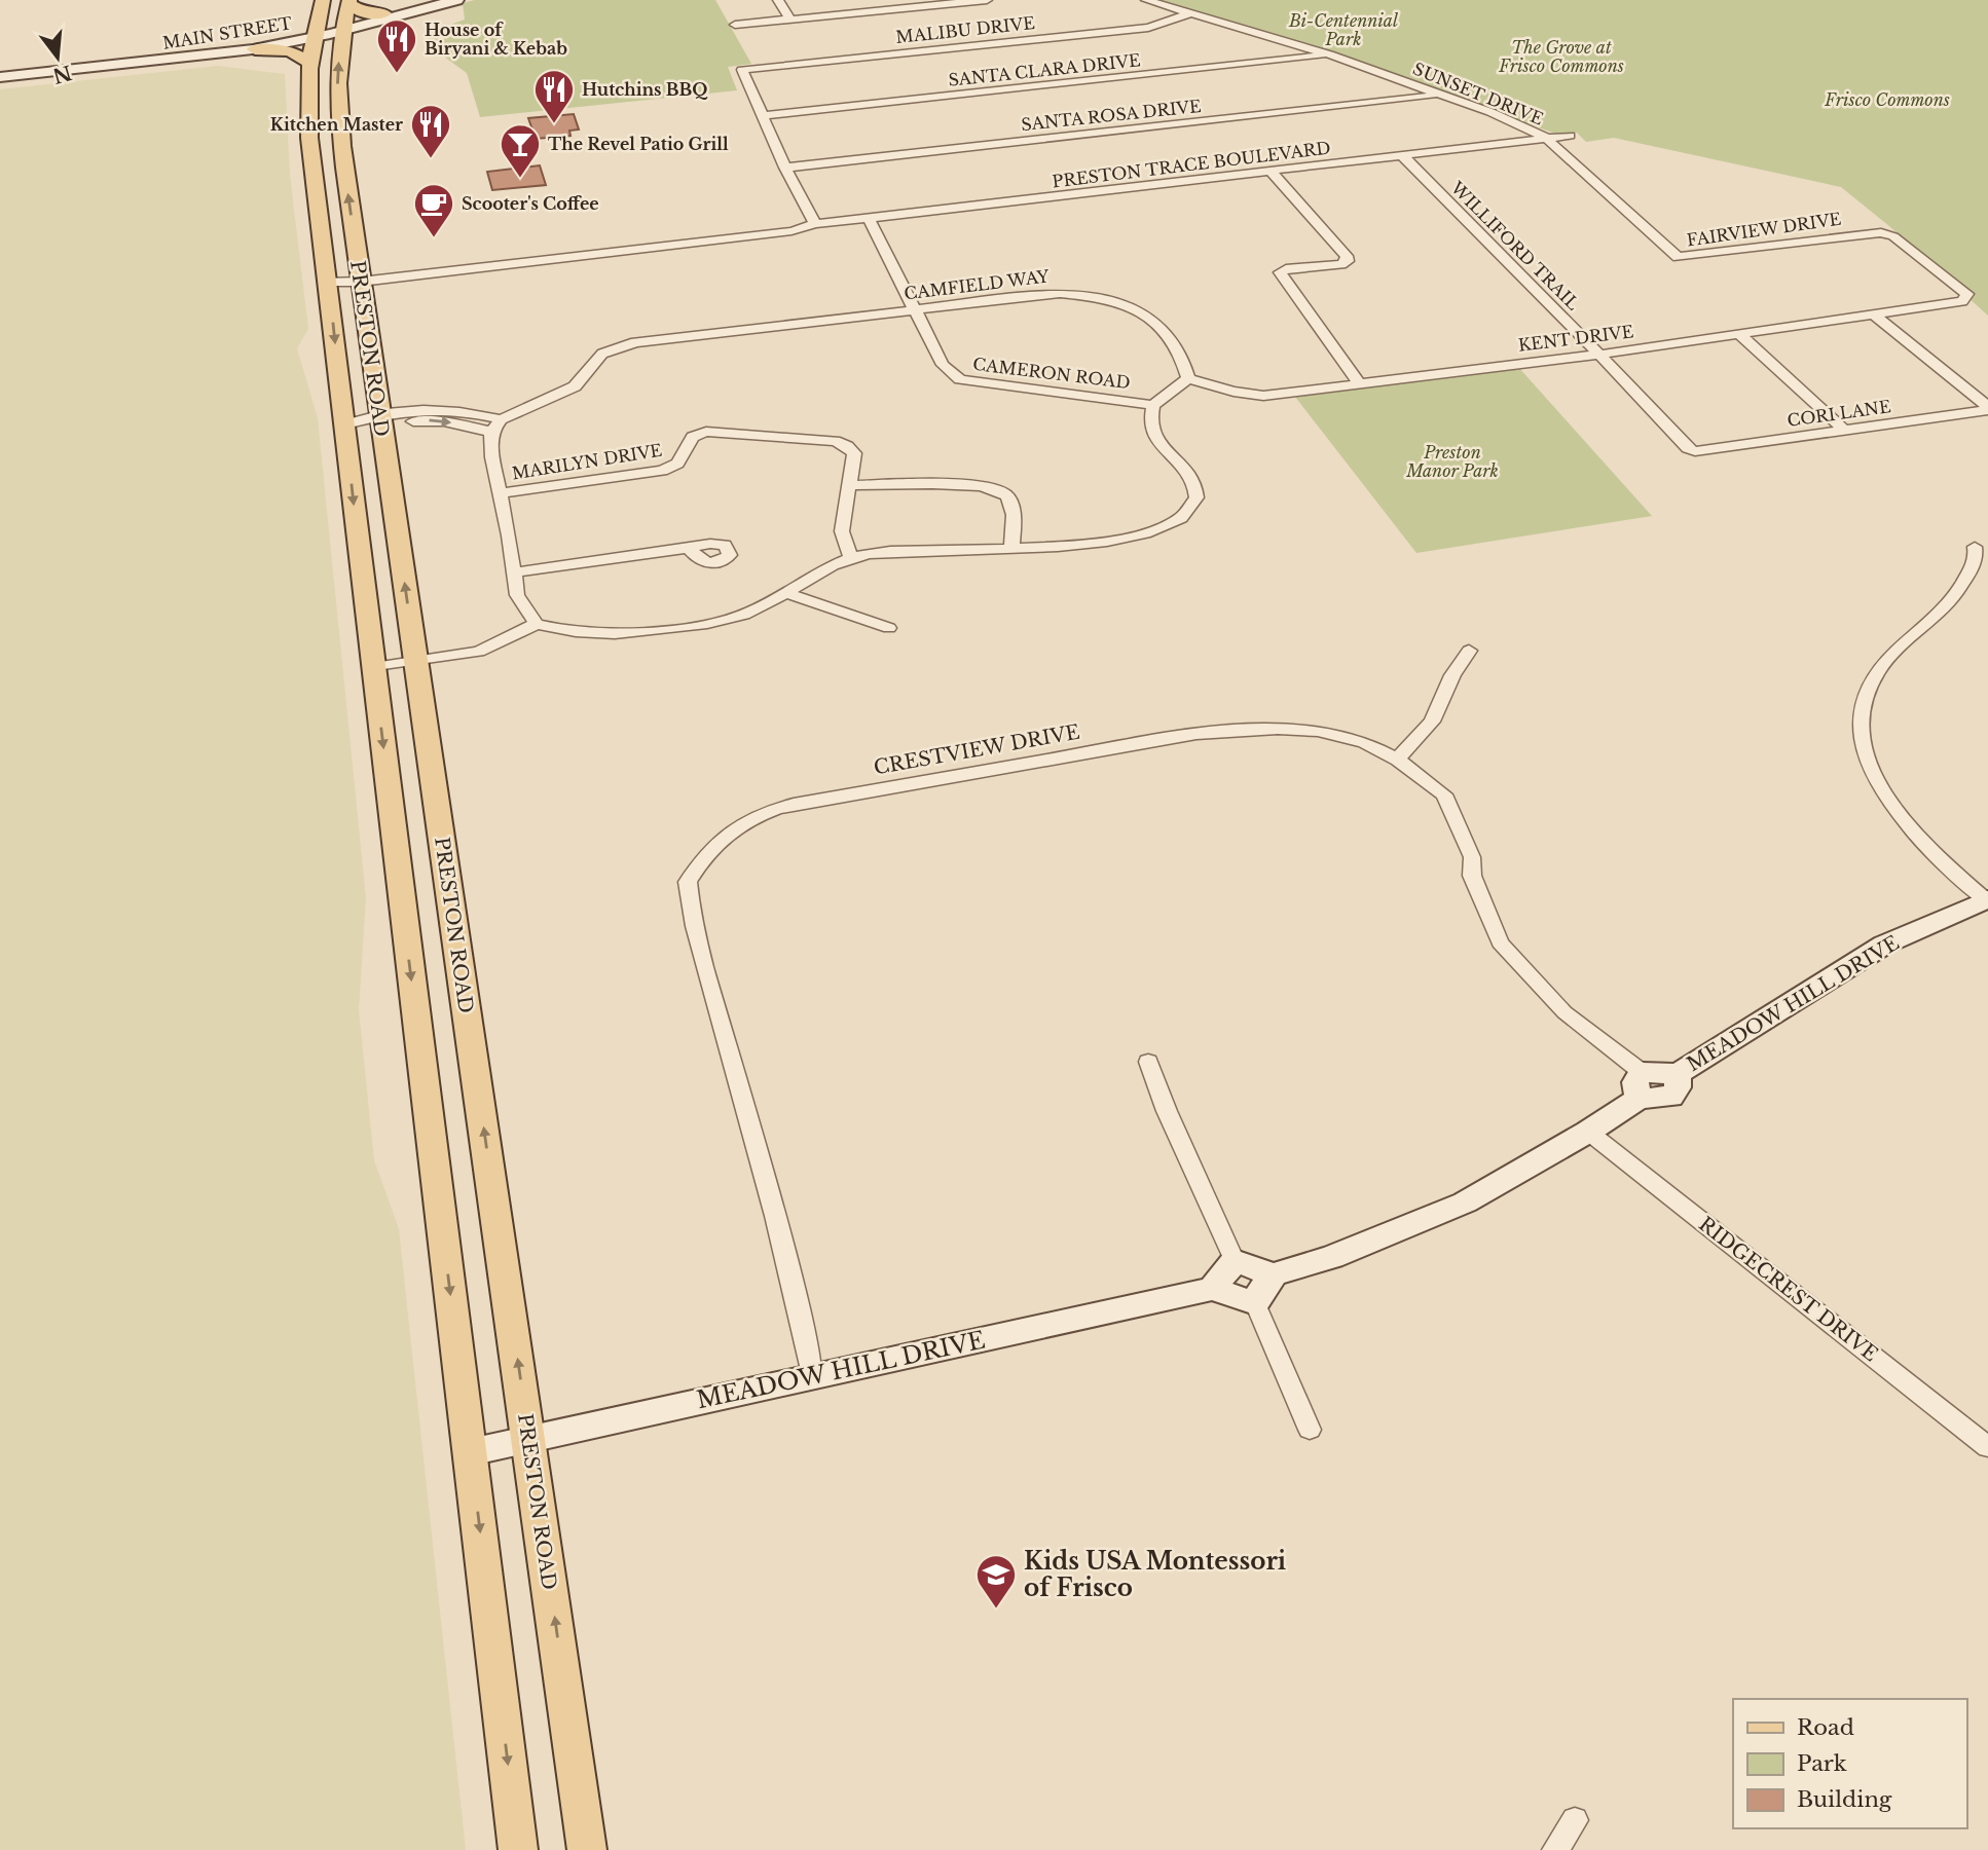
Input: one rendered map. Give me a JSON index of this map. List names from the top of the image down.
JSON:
{
  "streets": {
    "main road": ["PRESTON ROAD"],
    "street": [
      "MALIBU DRIVE",
      "MAIN STREET",
      "SANTA CLARA DRIVE",
      "SUNSET DRIVE",
      "SANTA ROSA DRIVE",
      "PRESTON TRACE BOULEVARD",
      "FAIRVIEW DRIVE",
      "WILLIFORD TRAIL",
      "CAMFIELD WAY",
      "KENT DRIVE",
      "CAMERON ROAD",
      "CORI LANE",
      "MARILYN DRIVE",
      "CRESTVIEW DRIVE",
      "MEADOW HILL DRIVE",
      "RIDGECREST DRIVE"
    ]
  },
  "crossings": [
    ["MALIBU DRIVE", "SANTA CLARA DRIVE"],
    ["MALIBU DRIVE", "SUNSET DRIVE"],
    ["MAIN STREET", "PRESTON ROAD"],
    ["SANTA CLARA DRIVE", "SUNSET DRIVE"],
    ["SUNSET DRIVE", "SANTA ROSA DRIVE"],
    ["SUNSET DRIVE", "PRESTON TRACE BOULEVARD"],
    ["SUNSET DRIVE", "FAIRVIEW DRIVE"],
    ["PRESTON TRACE BOULEVARD", "WILLIFORD TRAIL"],
    ["PRESTON TRACE BOULEVARD", "PRESTON ROAD"],
    ["PRESTON TRACE BOULEVARD", "CAMERON ROAD"],
    ["FAIRVIEW DRIVE", "KENT DRIVE"],
    ["WILLIFORD TRAIL", "KENT DRIVE"],
    ["WILLIFORD TRAIL", "CORI LANE"],
    ["CAMFIELD WAY", "KENT DRIVE"],
    ["CAMFIELD WAY", "CAMERON ROAD"],
    ["PRESTON ROAD", "MEADOW HILL DRIVE"],
    ["CRESTVIEW DRIVE", "MEADOW HILL DRIVE"],
    ["MEADOW HILL DRIVE", "RIDGECREST DRIVE"]
  ],
  "parks": [
    "Bi-Centennial Park",
    "The Grove at Frisco Commons",
    "Frisco Commons",
    "Preston Manor Park"
  ],
  "places": {
    "restaurant": ["House of Biryani & Kebab", "Hutchins BBQ", "Kitchen Master"],
    "bar": ["The Revel Patio Grill"],
    "cafe": ["Scooter's Coffee"],
    "school or university": ["Kids USA Montessori of Frisco"]
  },
  "legend": ["Road", "Park", "Building"],
  "north": "bottom"
}
